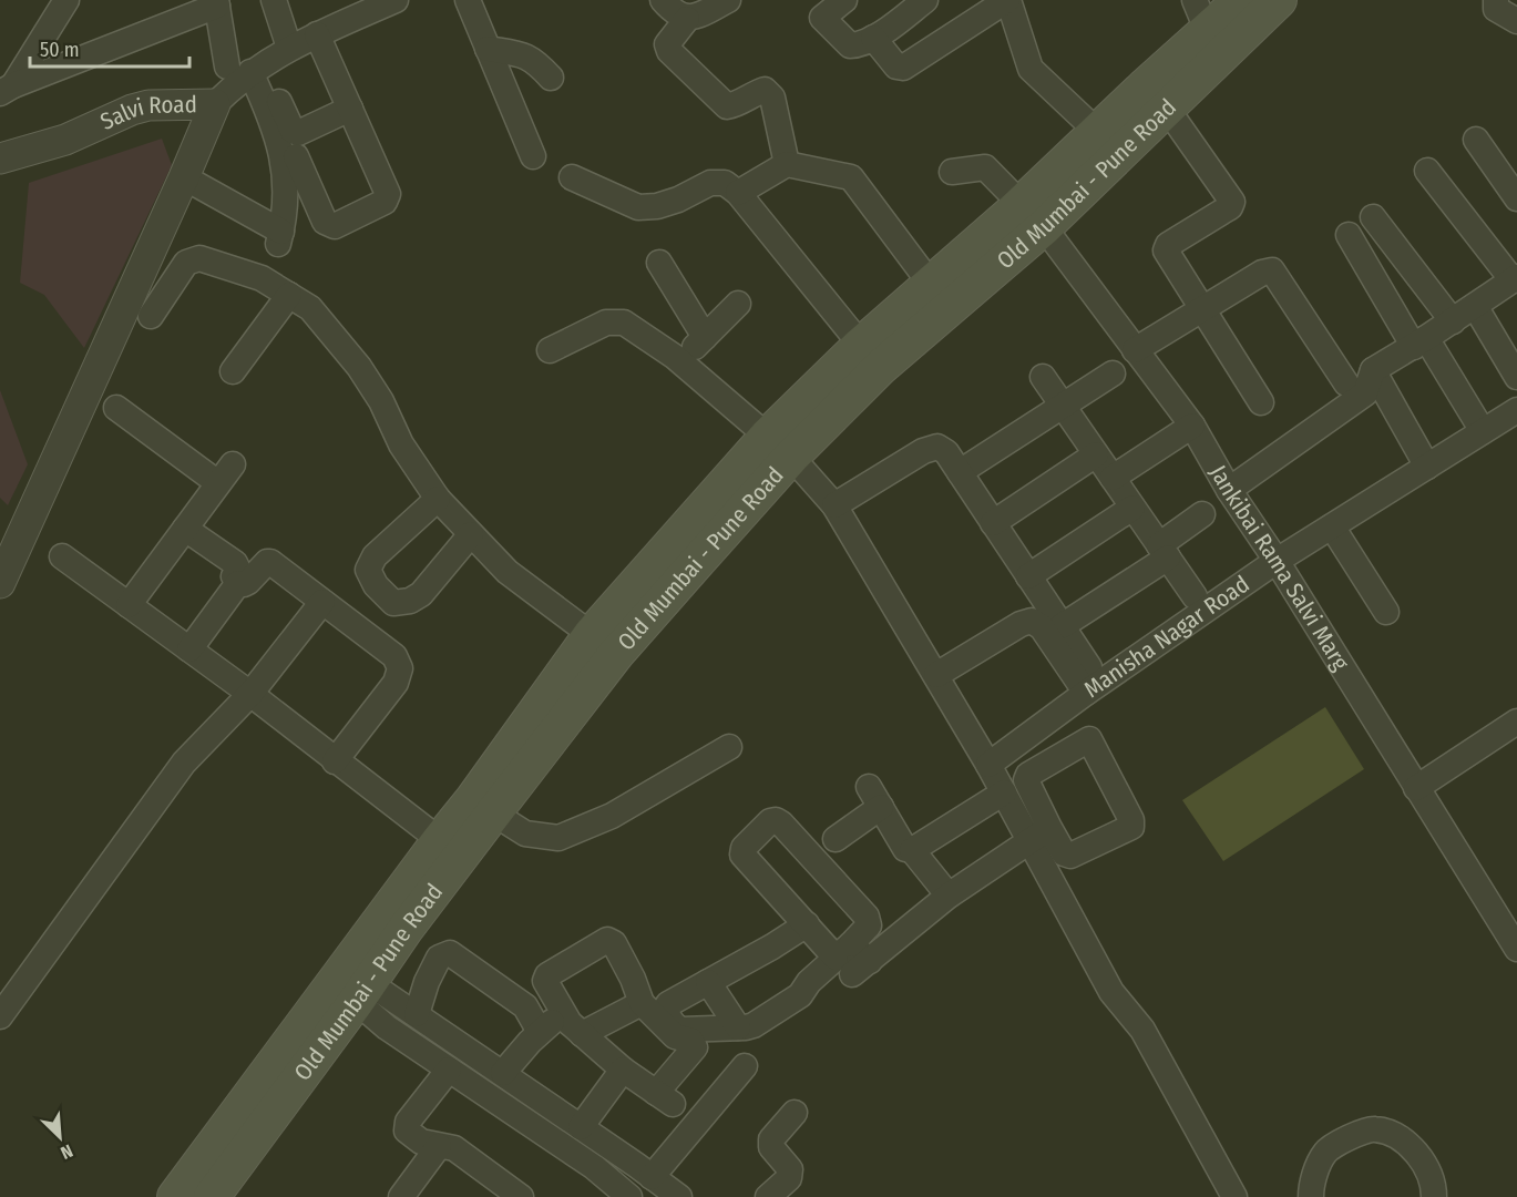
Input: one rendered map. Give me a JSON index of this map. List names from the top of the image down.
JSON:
{
  "streets": {
    "main road": ["Old Mumbai - Pune Road"],
    "street": ["Salvi Road", "Jankibai Rama Salvi Marg", "Manisha Nagar Road"]
  },
  "crossings": [
    ["Old Mumbai - Pune Road", "Jankibai Rama Salvi Marg"],
    ["Jankibai Rama Salvi Marg", "Manisha Nagar Road"]
  ],
  "scale_bar": "50 m",
  "north": "bottom right"
}
